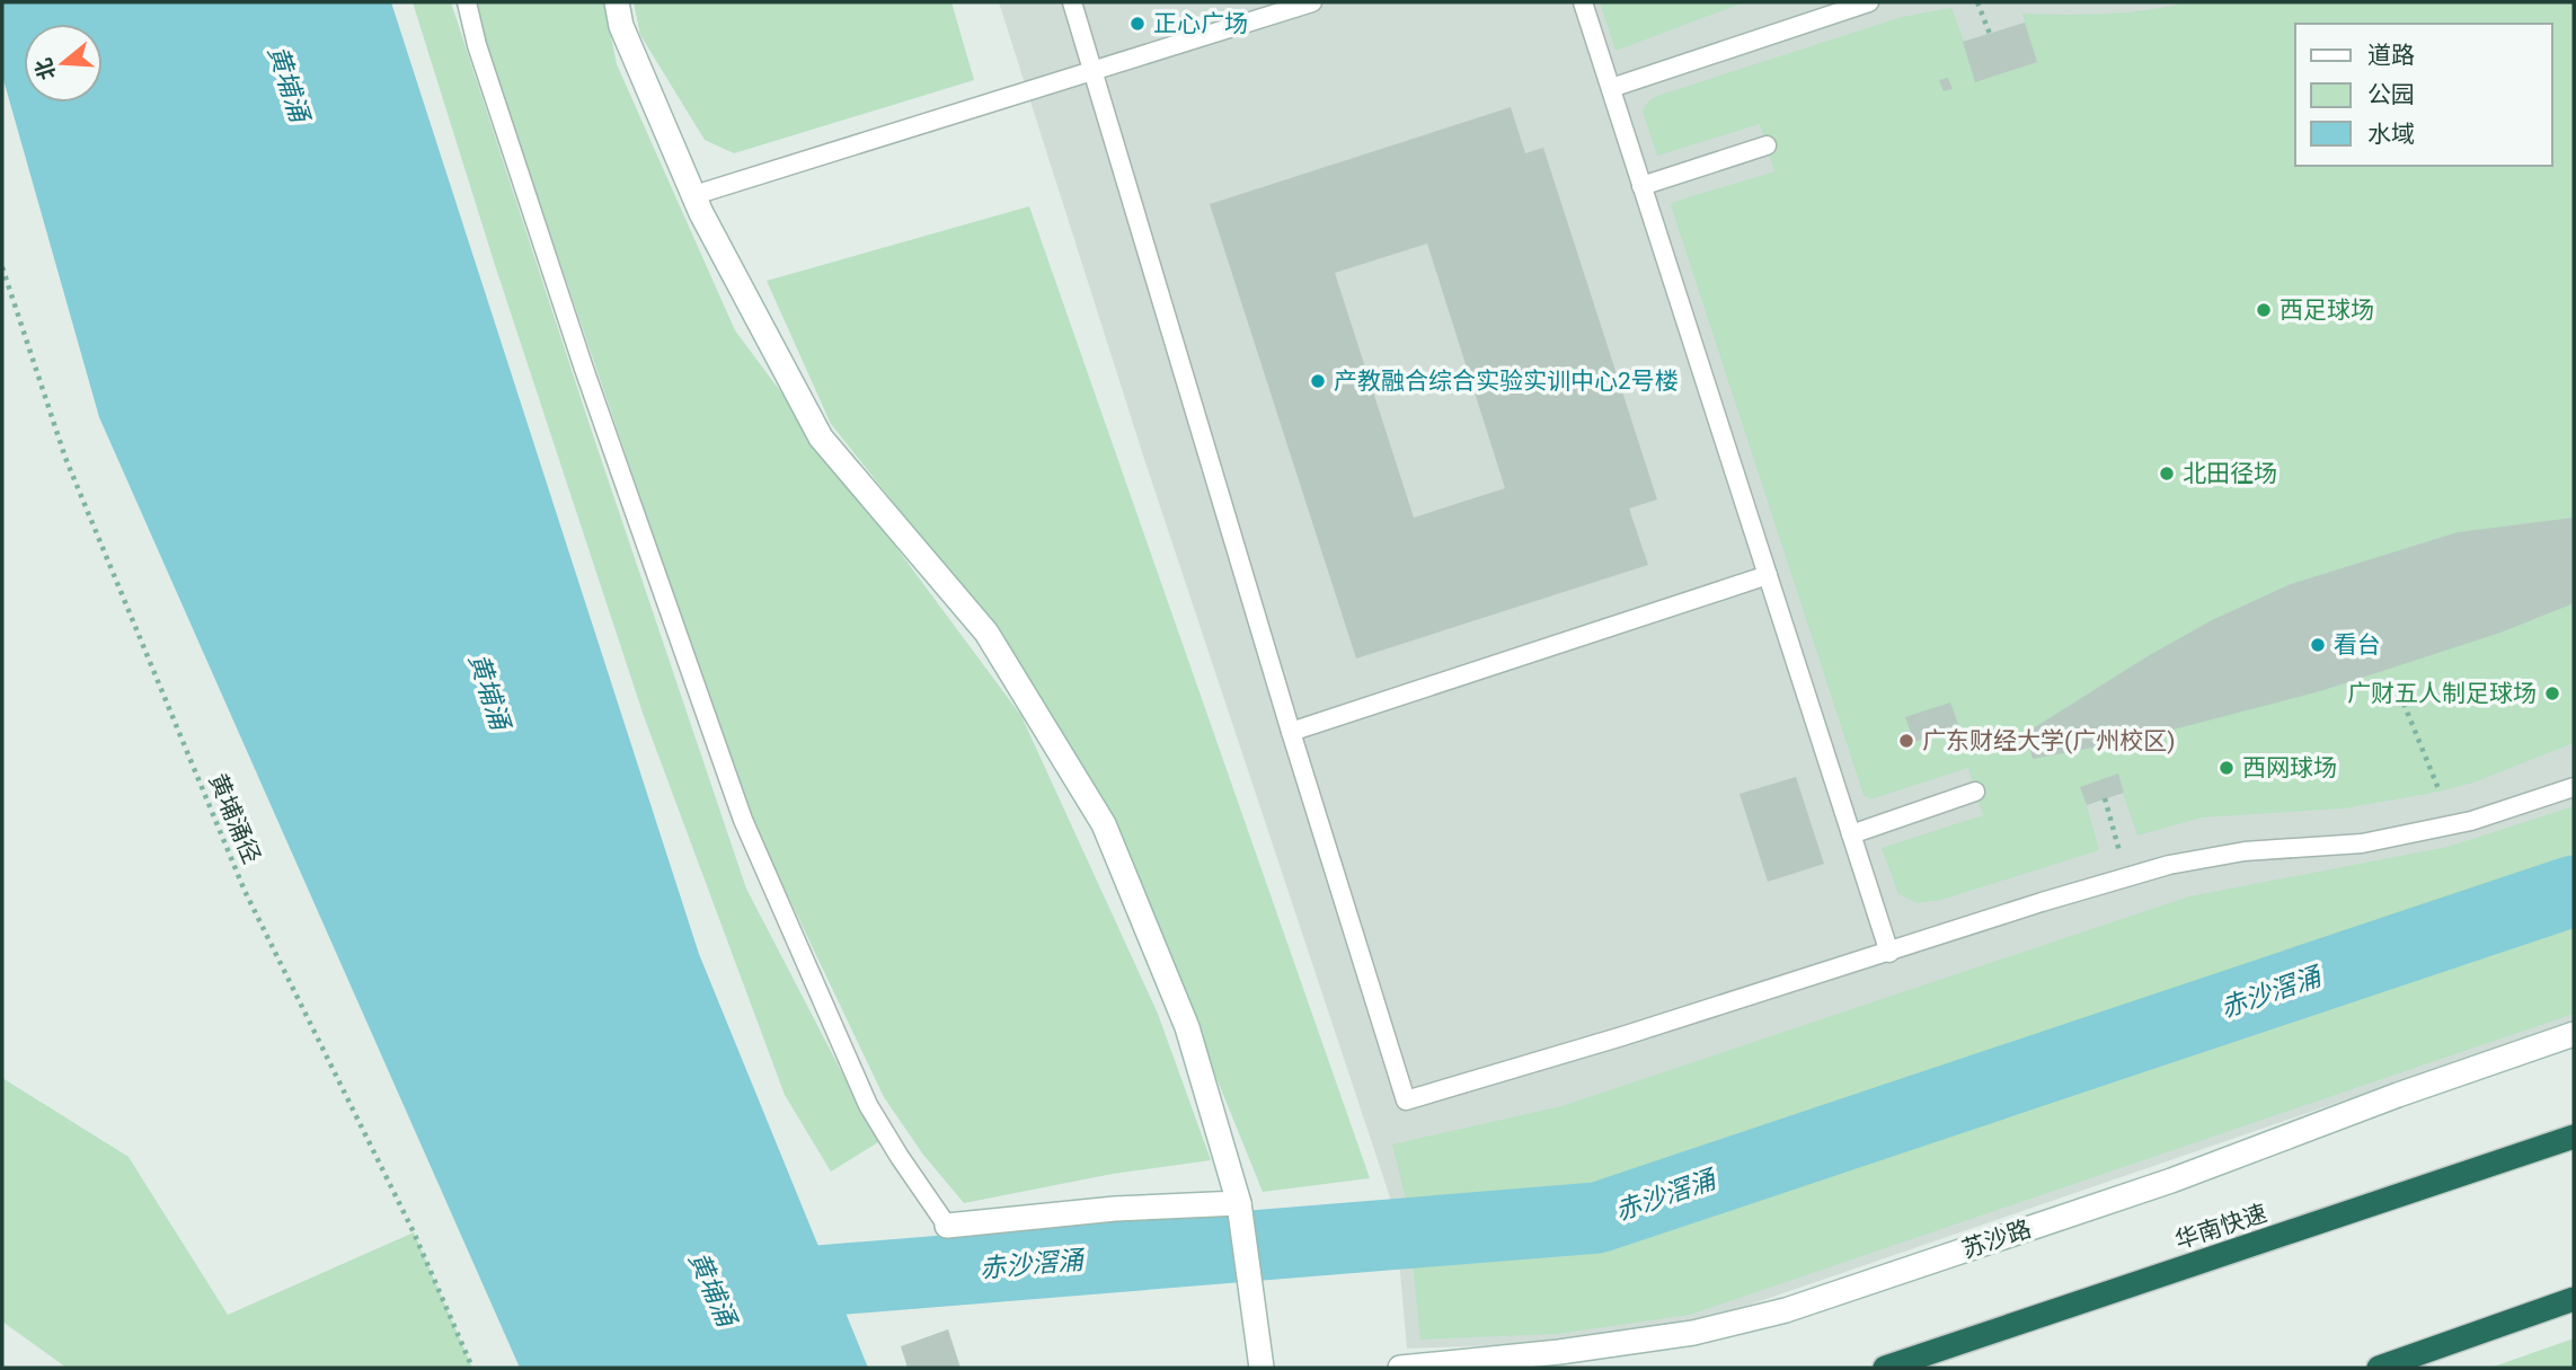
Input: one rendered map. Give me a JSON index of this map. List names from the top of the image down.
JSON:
{
  "streets": {
    "highway": ["华南快速"],
    "street": ["苏沙路"],
    "path": ["黄埔涌径"]
  },
  "water": ["黄埔涌", "赤沙滘涌"],
  "places": [
    "正心广场",
    "西足球场",
    "产教融合综合实验实训中心2号楼",
    "北田径场",
    "看台",
    "广财五人制足球场",
    "广东财经大学(广州校区)",
    "西网球场"
  ],
  "legend": ["道路", "公园", "水域"],
  "north": "left"
}
